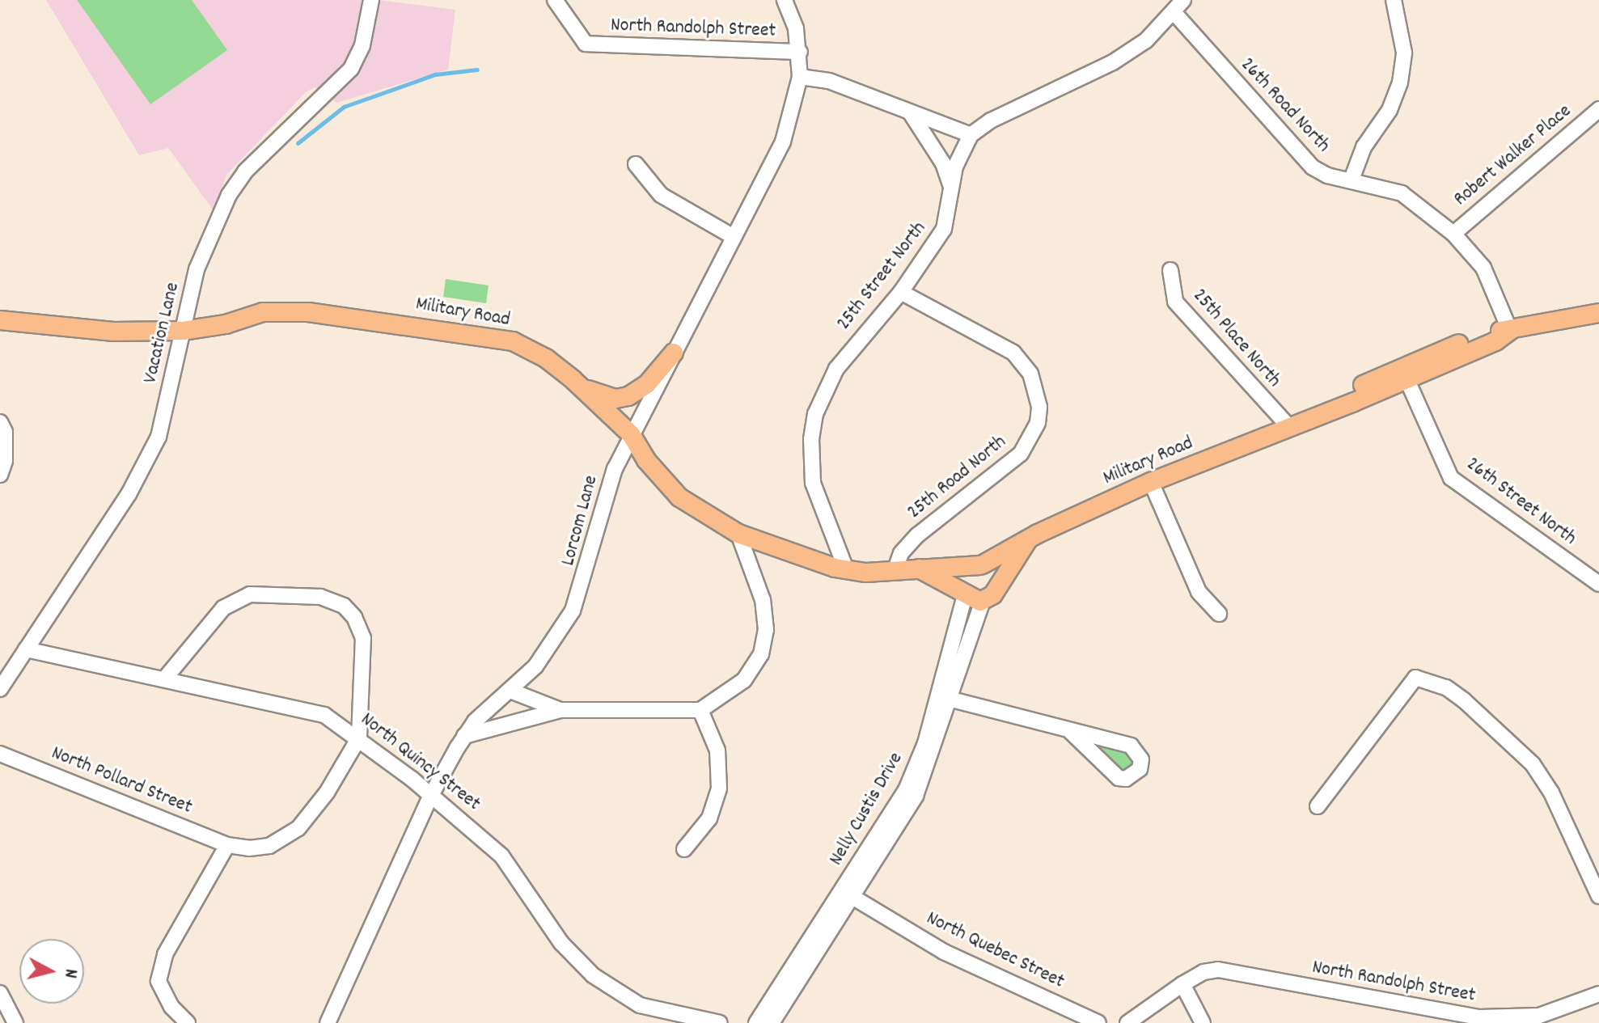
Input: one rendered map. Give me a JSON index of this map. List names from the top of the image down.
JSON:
{
  "streets": {
    "main road": ["Military Road"],
    "street": [
      "North Randolph Street",
      "26th Road North",
      "Robert Walker Place",
      "25th Street North",
      "Vacation Lane",
      "25th Place North",
      "25th Road North",
      "26th Street North",
      "Lorcom Lane",
      "North Quincy Street",
      "North Pollard Street",
      "Nelly Custis Drive",
      "North Quebec Street"
    ]
  },
  "crossings": [
    ["North Randolph Street", "Lorcom Lane"],
    ["26th Road North", "Robert Walker Place"],
    ["26th Road North", "Military Road"],
    ["25th Street North", "Military Road"],
    ["25th Street North", "25th Road North"],
    ["Military Road", "Vacation Lane"],
    ["Military Road", "25th Place North"],
    ["Military Road", "25th Road North"],
    ["Military Road", "26th Street North"],
    ["Military Road", "Lorcom Lane"],
    ["Military Road", "Nelly Custis Drive"],
    ["Vacation Lane", "North Quincy Street"],
    ["Lorcom Lane", "North Quincy Street"],
    ["Nelly Custis Drive", "North Quebec Street"]
  ],
  "north": "right"
}
